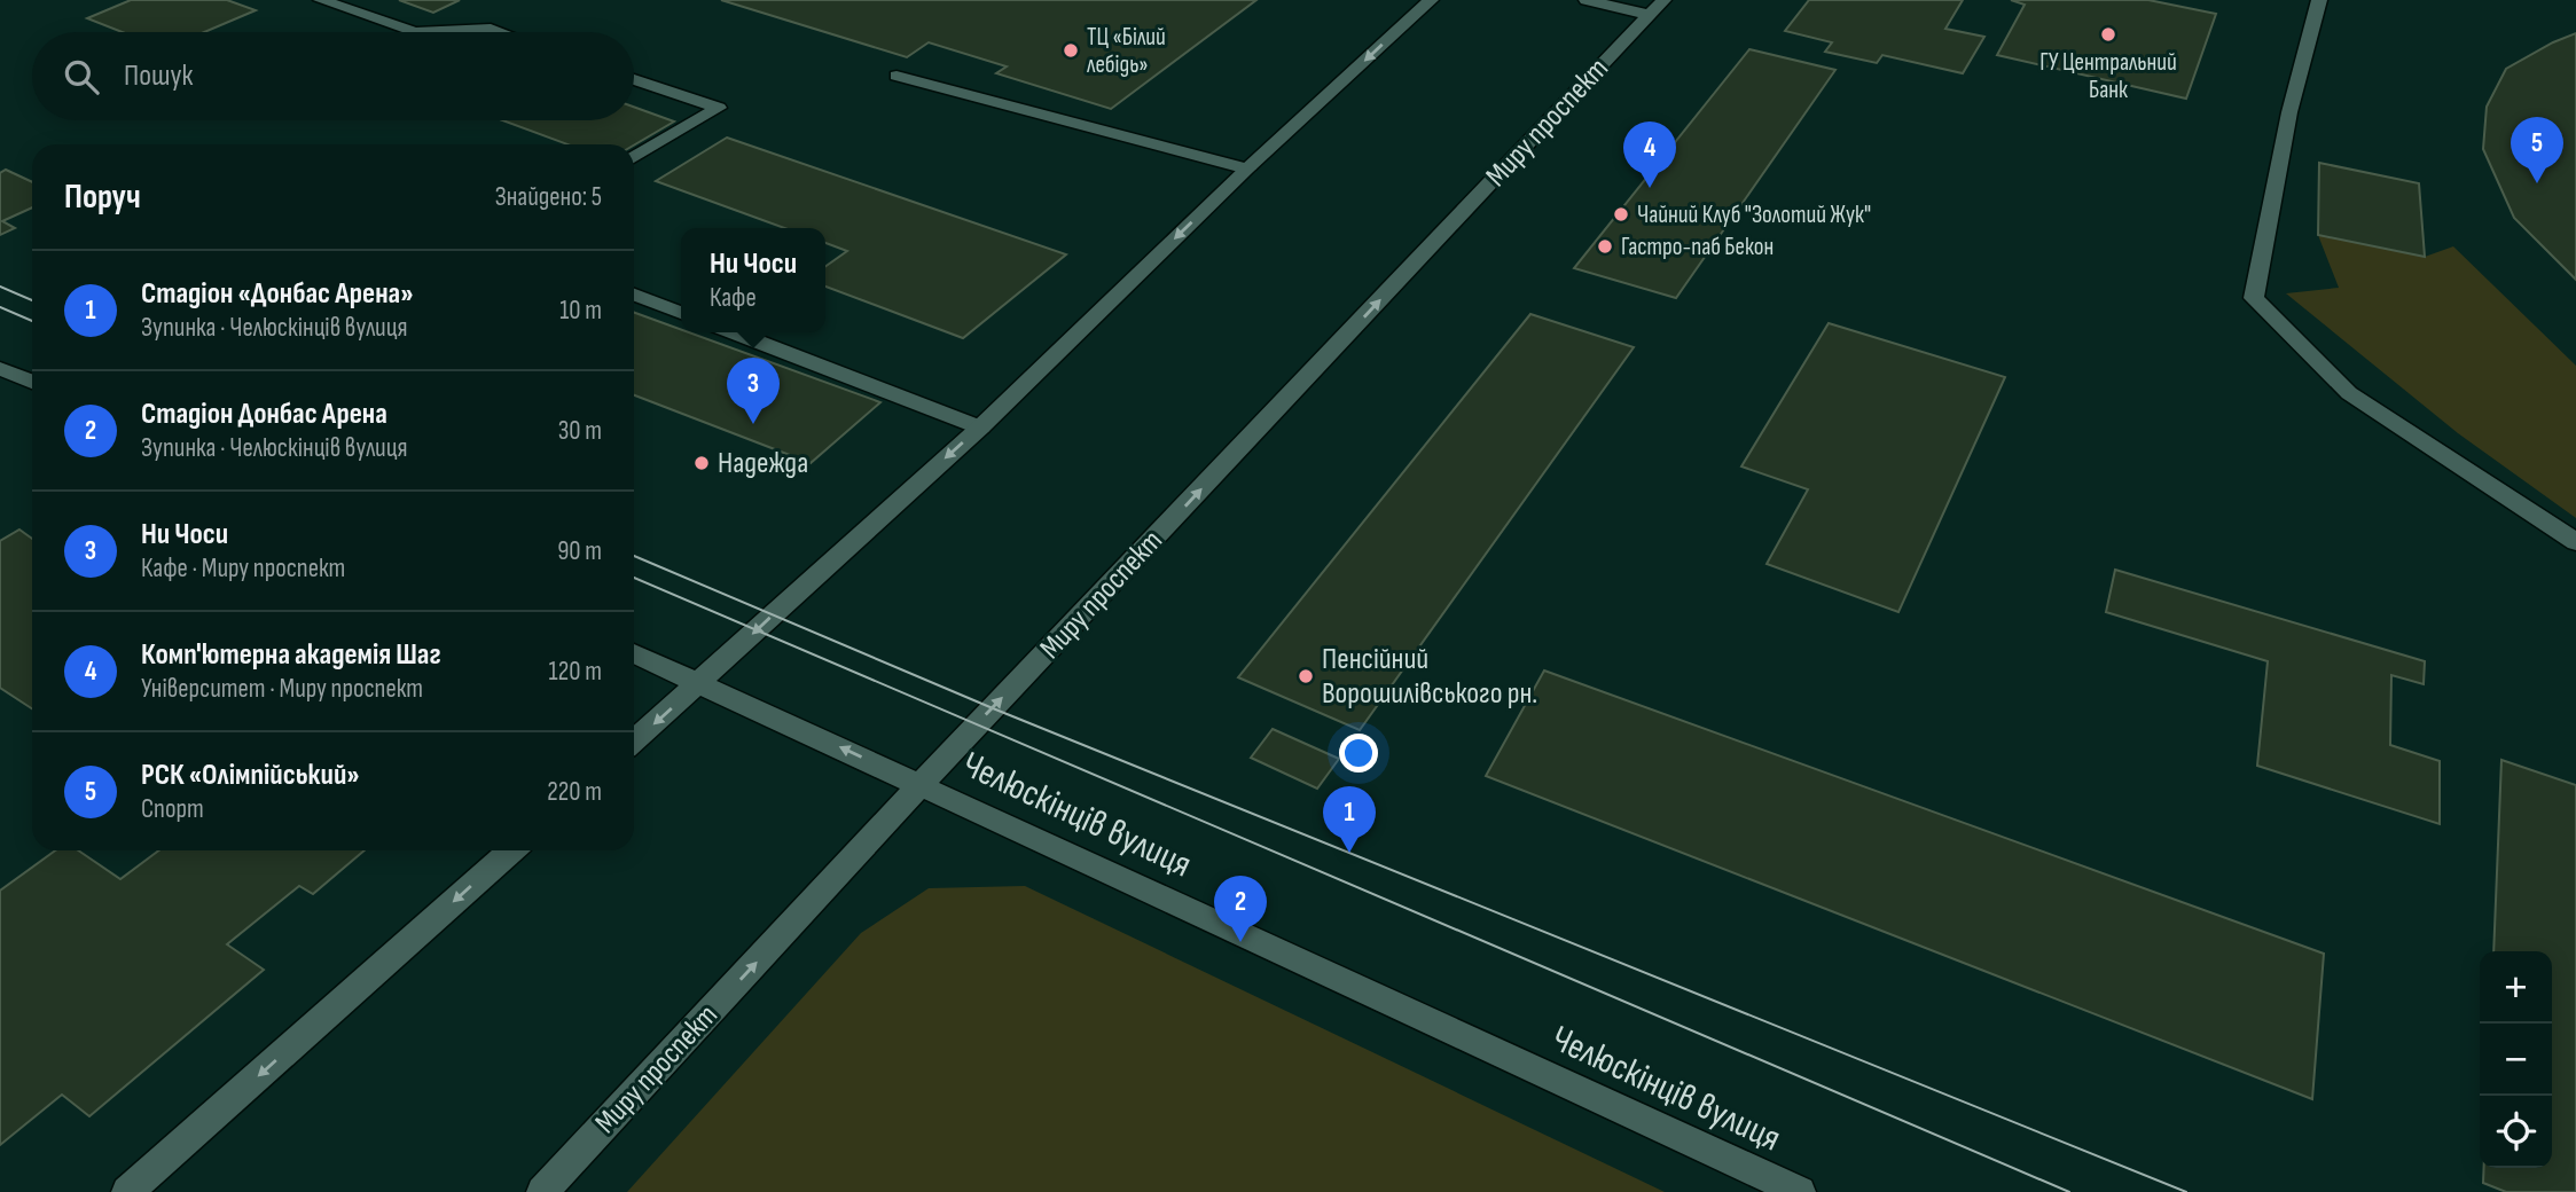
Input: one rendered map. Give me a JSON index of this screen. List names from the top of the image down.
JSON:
{
  "streets": {
    "main road": ["Миру проспект", "Челюскінців вулиця"]
  },
  "crossings": [
    ["Миру проспект", "Челюскінців вулиця"]
  ],
  "places": [
    "ГУ Центральний Банк",
    "ТЦ «Білий лебідь»",
    "Чайний Клуб \"Золотий Жук\"",
    "Гастро-паб Бекон",
    "Надежда",
    "Пенсійний Ворошилівського рн."
  ],
  "page": {
    "search": "Пошук",
    "pins": [
      "5",
      "4",
      "3",
      "1",
      "2"
    ],
    "heading": ["Поруч", "Знайдено: 5"],
    "popup": ["Ни Чоси", "Кафе"],
    "list": [
      {
        "mark": "1",
        "name": "Стадіон «Донбас Арена»",
        "note": "Зупинка · Челюскінців вулиця",
        "value": "10 m"
      },
      {
        "mark": "2",
        "name": "Стадіон Донбас Арена",
        "note": "Зупинка · Челюскінців вулиця",
        "value": "30 m"
      },
      {
        "mark": "3",
        "name": "Ни Чоси",
        "note": "Кафе · Миру проспект",
        "value": "90 m"
      },
      {
        "mark": "4",
        "name": "Комп'ютерна академія Шаг",
        "note": "Університет · Миру проспект",
        "value": "120 m"
      },
      {
        "mark": "5",
        "name": "РСК «Олімпійський»",
        "note": "Спорт",
        "value": "220 m"
      }
    ],
    "map_buttons": ["+", "−"]
  }
}
